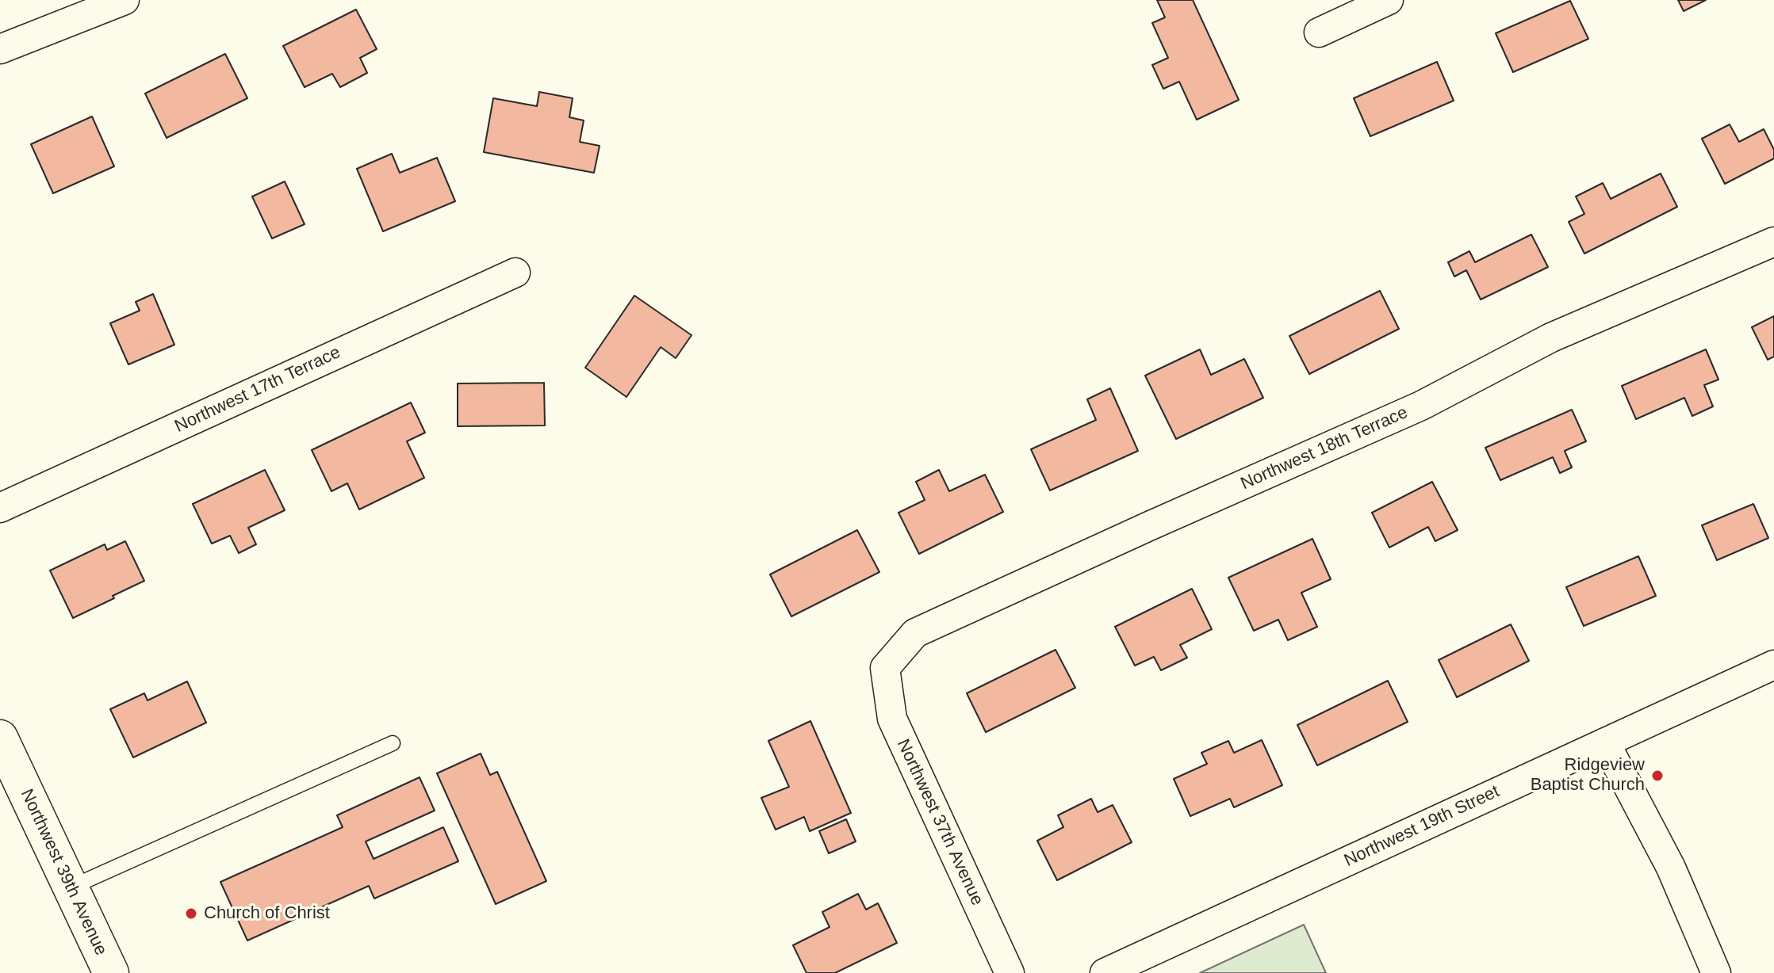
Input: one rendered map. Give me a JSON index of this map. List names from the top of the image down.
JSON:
{
  "streets": {
    "main road": ["Northwest 39th Avenue"],
    "street": [
      "Northwest 17th Terrace",
      "Northwest 18th Terrace",
      "Northwest 37th Avenue",
      "Northwest 19th Street"
    ]
  },
  "crossings": [
    ["Northwest 18th Terrace", "Northwest 37th Avenue"]
  ],
  "places": ["Ridgeview Baptist Church", "Church of Christ"]
}
